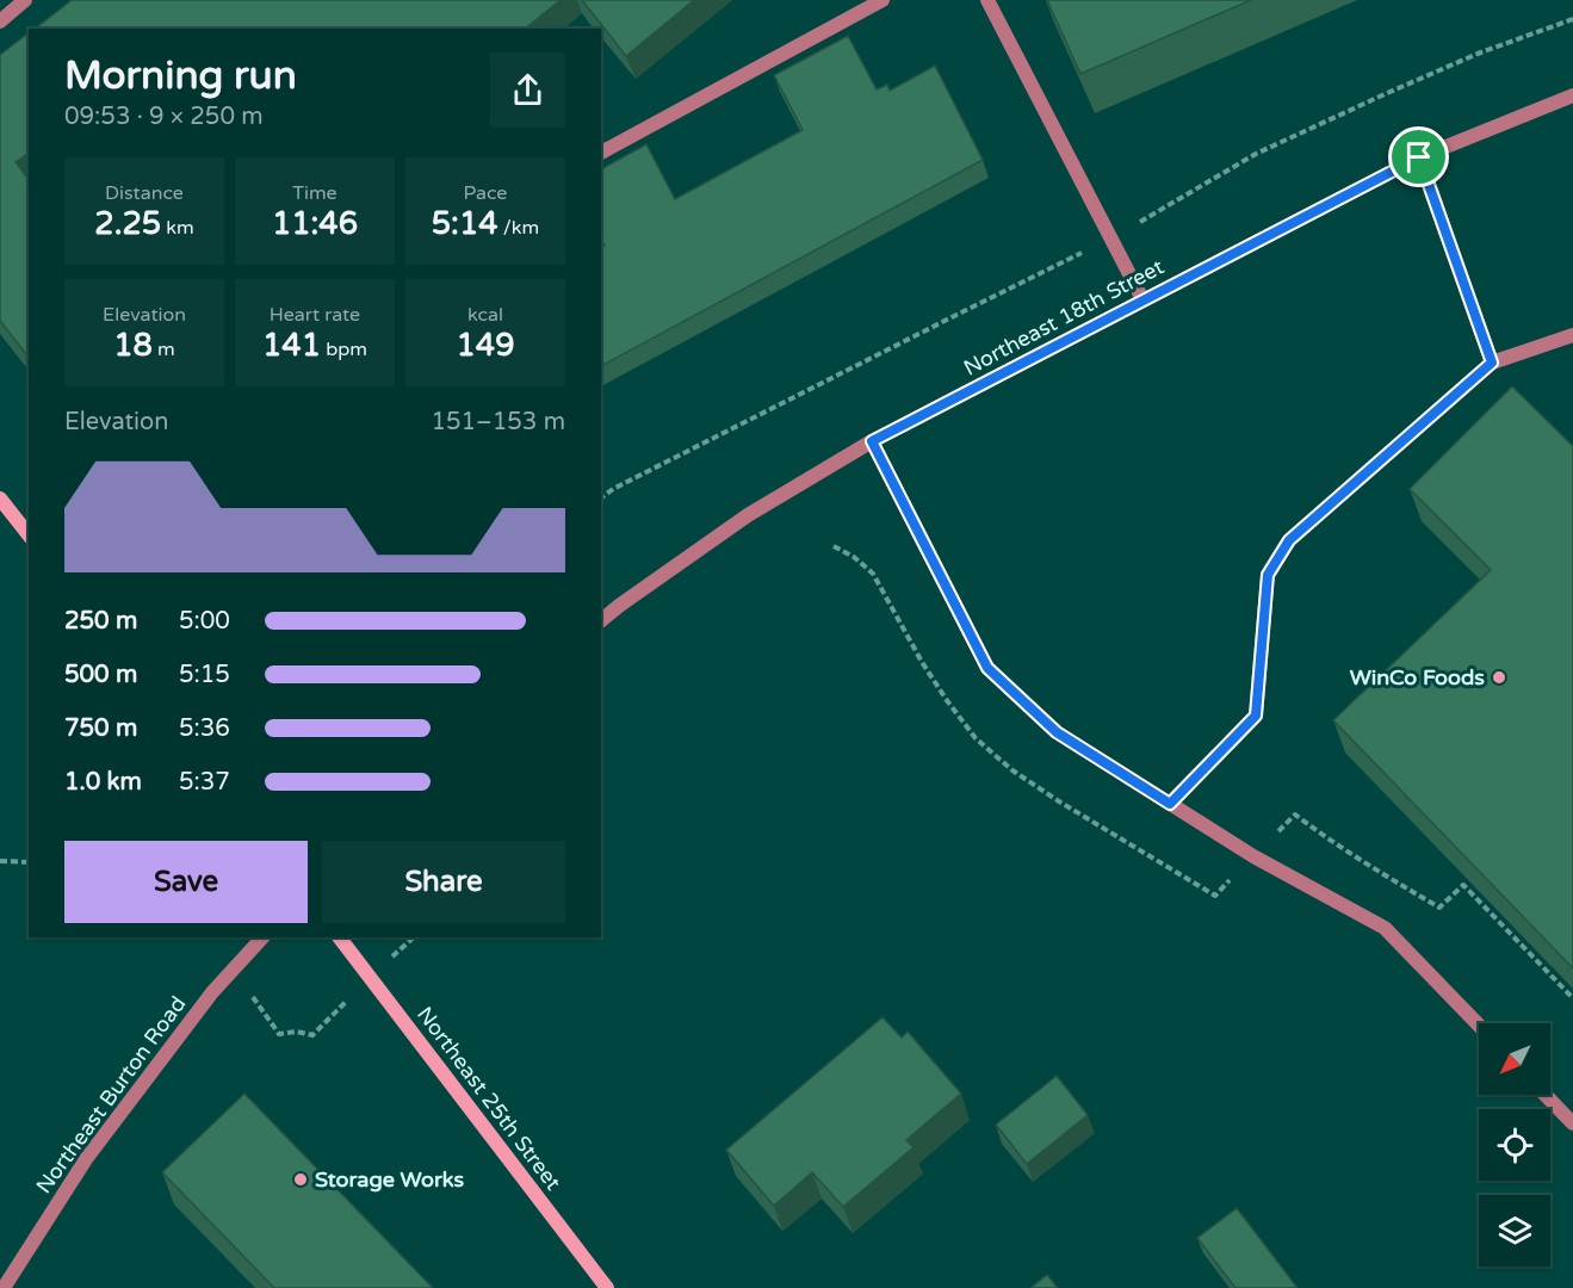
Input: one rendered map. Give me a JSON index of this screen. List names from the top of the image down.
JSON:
{
  "streets": {
    "main road": ["Northeast 25th Street"],
    "street": ["Northeast 18th Street", "Northeast Burton Road"]
  },
  "places": ["WinCo Foods", "Storage Works"],
  "north": "bottom left",
  "page": {
    "heading": ["Morning run", "09:53 · 9 × 250 m"],
    "stats": [
      ["Distance", "2.25 km"],
      ["Time", "11:46"],
      ["Pace", "5:14 /km"],
      ["Elevation", "18 m"],
      ["Heart rate", "141 bpm"],
      ["kcal", "149"]
    ],
    "chart": ["Elevation", "151–153 m"],
    "list": [
      {
        "name": "250 m",
        "note": "5:00"
      },
      {
        "name": "500 m",
        "note": "5:15"
      },
      {
        "name": "750 m",
        "note": "5:36"
      },
      {
        "name": "1.0 km",
        "note": "5:37"
      }
    ],
    "buttons": ["Save", "Share"]
  }
}
